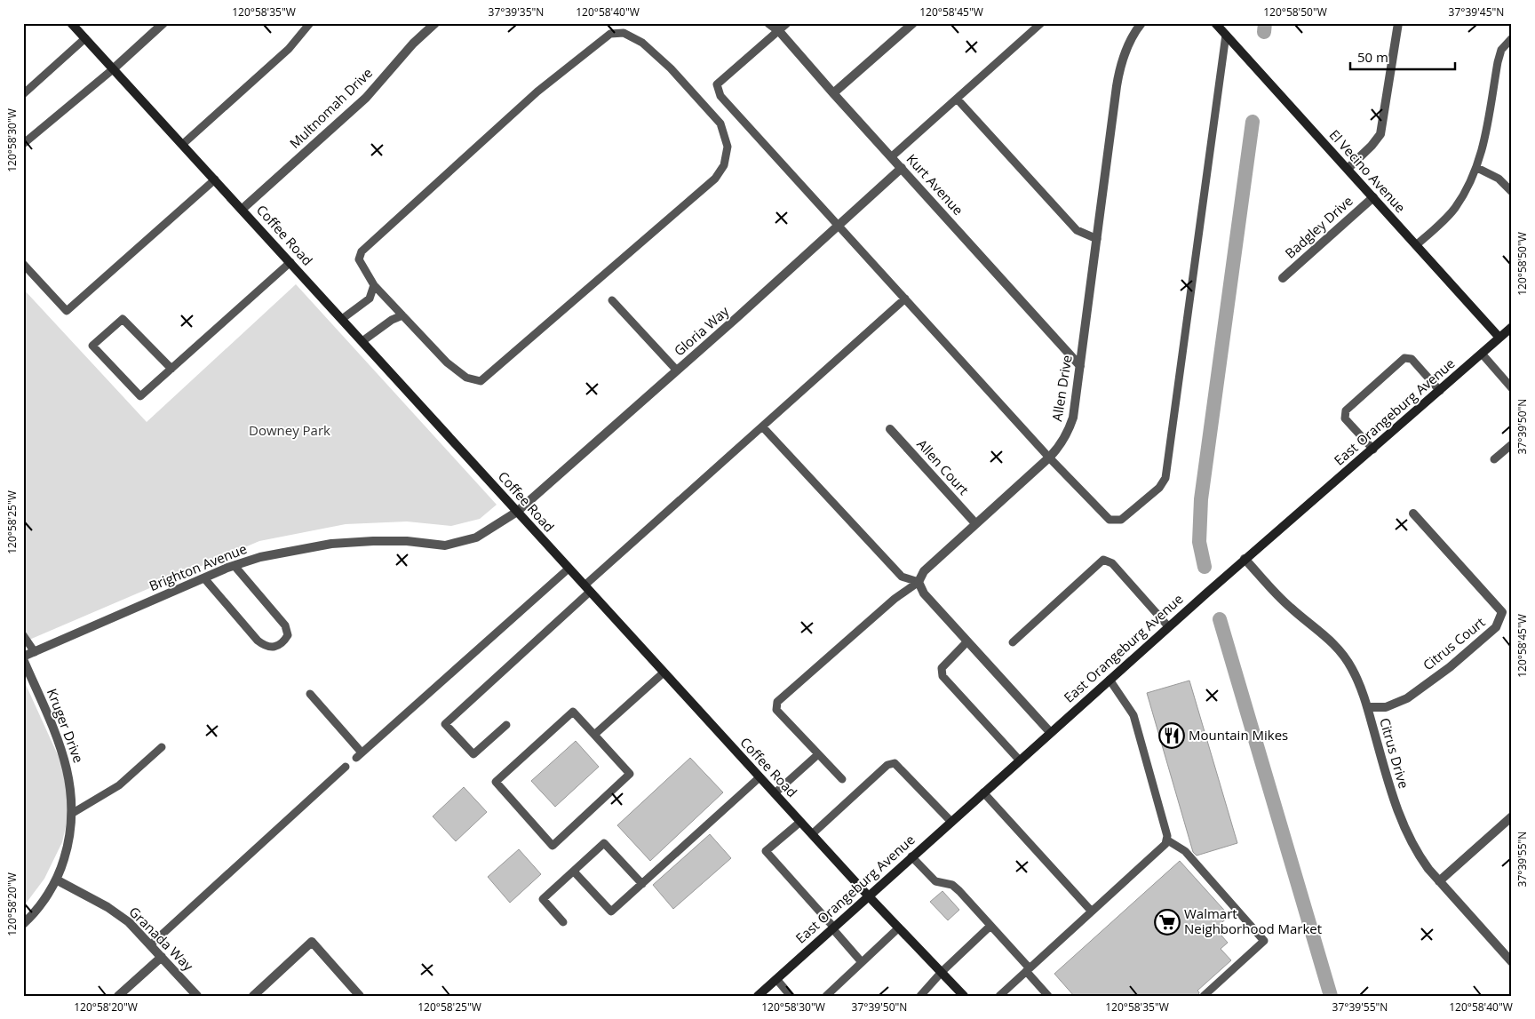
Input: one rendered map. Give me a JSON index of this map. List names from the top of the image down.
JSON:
{
  "streets": {
    "street": [
      "Multnomah Drive",
      "El Vecino Avenue",
      "Kurt Avenue",
      "Badgley Drive",
      "Coffee Road",
      "Gloria Way",
      "Allen Drive",
      "East Orangeburg Avenue",
      "Allen Court",
      "Brighton Avenue",
      "Citrus Court",
      "Kruger Drive",
      "Citrus Drive",
      "Granada Way"
    ]
  },
  "crossings": [
    ["Multnomah Drive", "Coffee Road"],
    ["El Vecino Avenue", "Badgley Drive"],
    ["El Vecino Avenue", "East Orangeburg Avenue"],
    ["Kurt Avenue", "Gloria Way"],
    ["Kurt Avenue", "Allen Drive"],
    ["Coffee Road", "Gloria Way"],
    ["Coffee Road", "East Orangeburg Avenue"],
    ["Coffee Road", "Brighton Avenue"],
    ["Gloria Way", "Brighton Avenue"],
    ["Allen Drive", "Allen Court"],
    ["East Orangeburg Avenue", "Citrus Drive"],
    ["Brighton Avenue", "Kruger Drive"],
    ["Citrus Court", "Citrus Drive"],
    ["Kruger Drive", "Granada Way"]
  ],
  "parks": ["Downey Park"],
  "places": {
    "restaurant": ["Mountain Mikes"],
    "supermarket": ["Walmart Neighborhood Market"]
  },
  "scale_bar": "50 m",
  "coordinates": [
    "120°58'35\"W",
    "37°39'35\"N",
    "120°58'40\"W",
    "120°58'45\"W",
    "120°58'50\"W",
    "37°39'45\"N",
    "120°58'30\"W",
    "37°39'50\"N",
    "120°58'25\"W",
    "37°39'55\"N",
    "120°58'20\"W"
  ]
}
